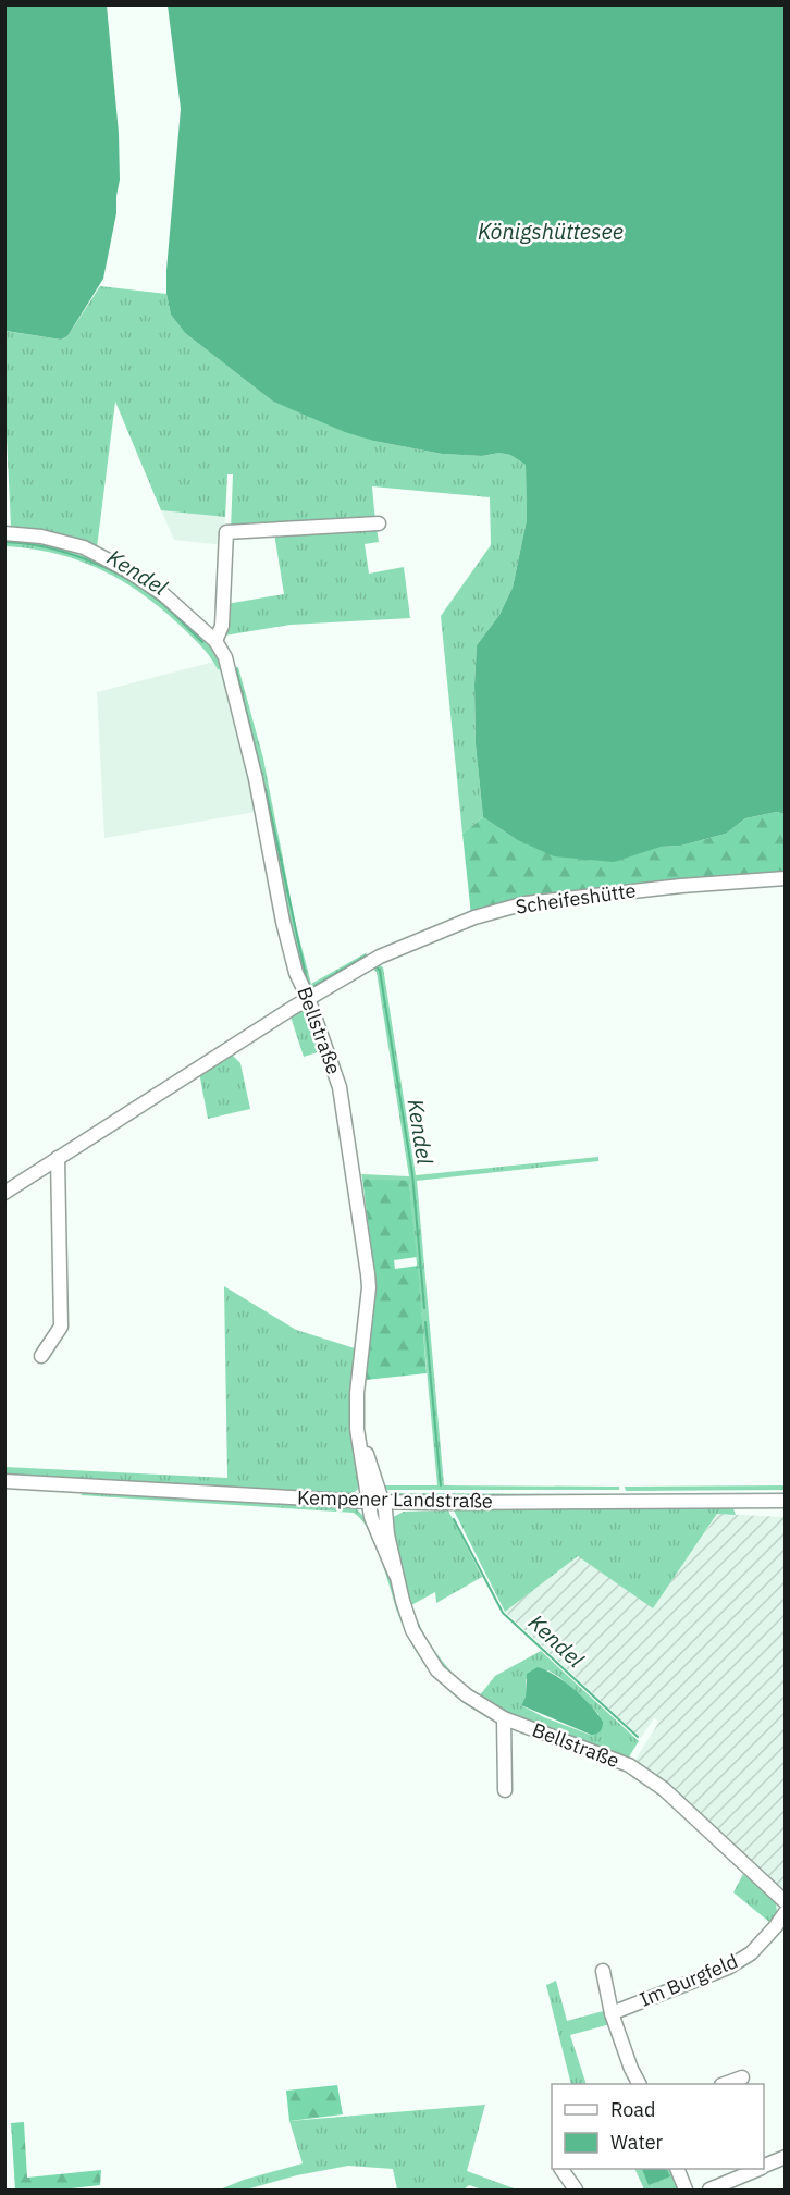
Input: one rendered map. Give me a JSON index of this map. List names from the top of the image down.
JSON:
{
  "streets": {
    "street": [
      "Scheifeshütte",
      "Bellstraße",
      "Kempener Landstraße",
      "Im Burgfeld"
    ]
  },
  "crossings": [
    ["Scheifeshütte", "Bellstraße"],
    ["Bellstraße", "Kempener Landstraße"]
  ],
  "water": ["Königshüttesee", "Kendel"],
  "legend": ["Road", "Water"]
}
